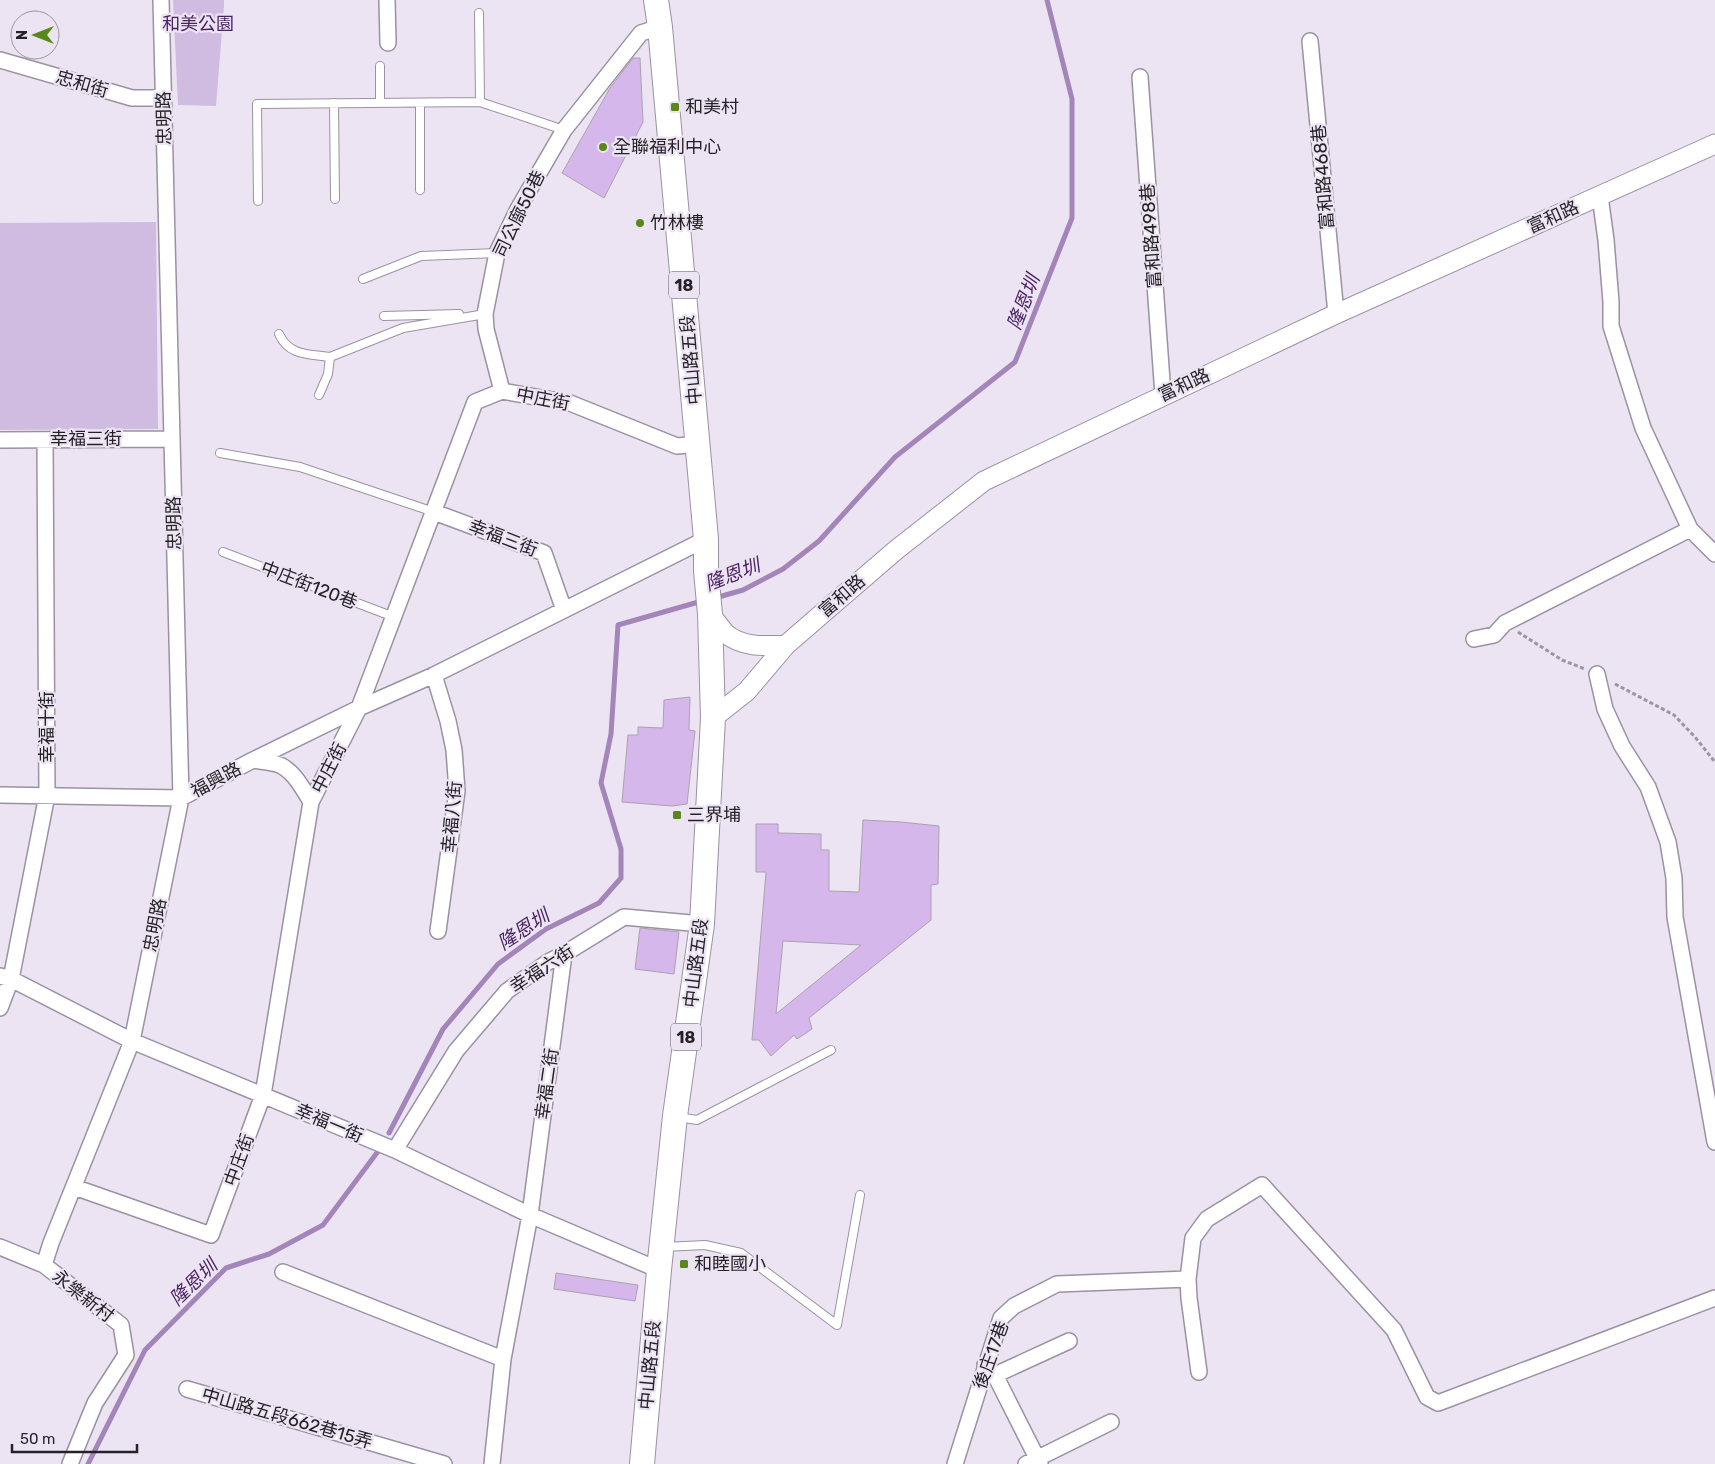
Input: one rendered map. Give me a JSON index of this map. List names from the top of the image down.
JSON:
{
  "streets": {
    "main road": ["18", "中山路五段"],
    "street": [
      "忠和街",
      "忠明路",
      "富和路468巷",
      "司公廍50巷",
      "富和路",
      "富和路498巷",
      "中庄街",
      "幸福三街",
      "幸福十街",
      "福興路",
      "幸福八街",
      "幸福六街",
      "幸福二街",
      "幸福一街",
      "永樂新村",
      "後庄17巷",
      "中山路五段662巷15弄"
    ],
    "lane": ["中庄街120巷"]
  },
  "crossings": [
    ["忠和街", "忠明路"],
    ["忠明路", "幸福三街"],
    ["忠明路", "福興路"],
    ["忠明路", "幸福一街"],
    ["忠明路", "永樂新村"],
    ["富和路468巷", "富和路"],
    ["司公廍50巷", "中山路五段"],
    ["司公廍50巷", "中庄街"],
    ["富和路", "富和路498巷"],
    ["富和路", "中山路五段"],
    ["中山路五段", "中庄街"],
    ["中山路五段", "福興路"],
    ["中山路五段", "幸福六街"],
    ["中山路五段", "幸福一街"],
    ["中庄街", "幸福三街"],
    ["中庄街", "中庄街120巷"],
    ["中庄街", "福興路"],
    ["中庄街", "幸福一街"],
    ["中庄街", "永樂新村"],
    ["幸福三街", "幸福十街"],
    ["幸福三街", "福興路"],
    ["幸福十街", "福興路"],
    ["幸福十街", "幸福一街"],
    ["福興路", "幸福八街"],
    ["幸福六街", "幸福二街"],
    ["幸福六街", "幸福一街"],
    ["幸福二街", "幸福一街"],
    ["幸福一街", "永樂新村"]
  ],
  "water": ["隆恩圳"],
  "parks": ["和美公園"],
  "places": {
    "transit": ["和美村", "三界埔", "和睦國小"],
    "other": ["全聯福利中心", "竹林樓"]
  },
  "scale_bar": "50 m",
  "north": "left"
}
